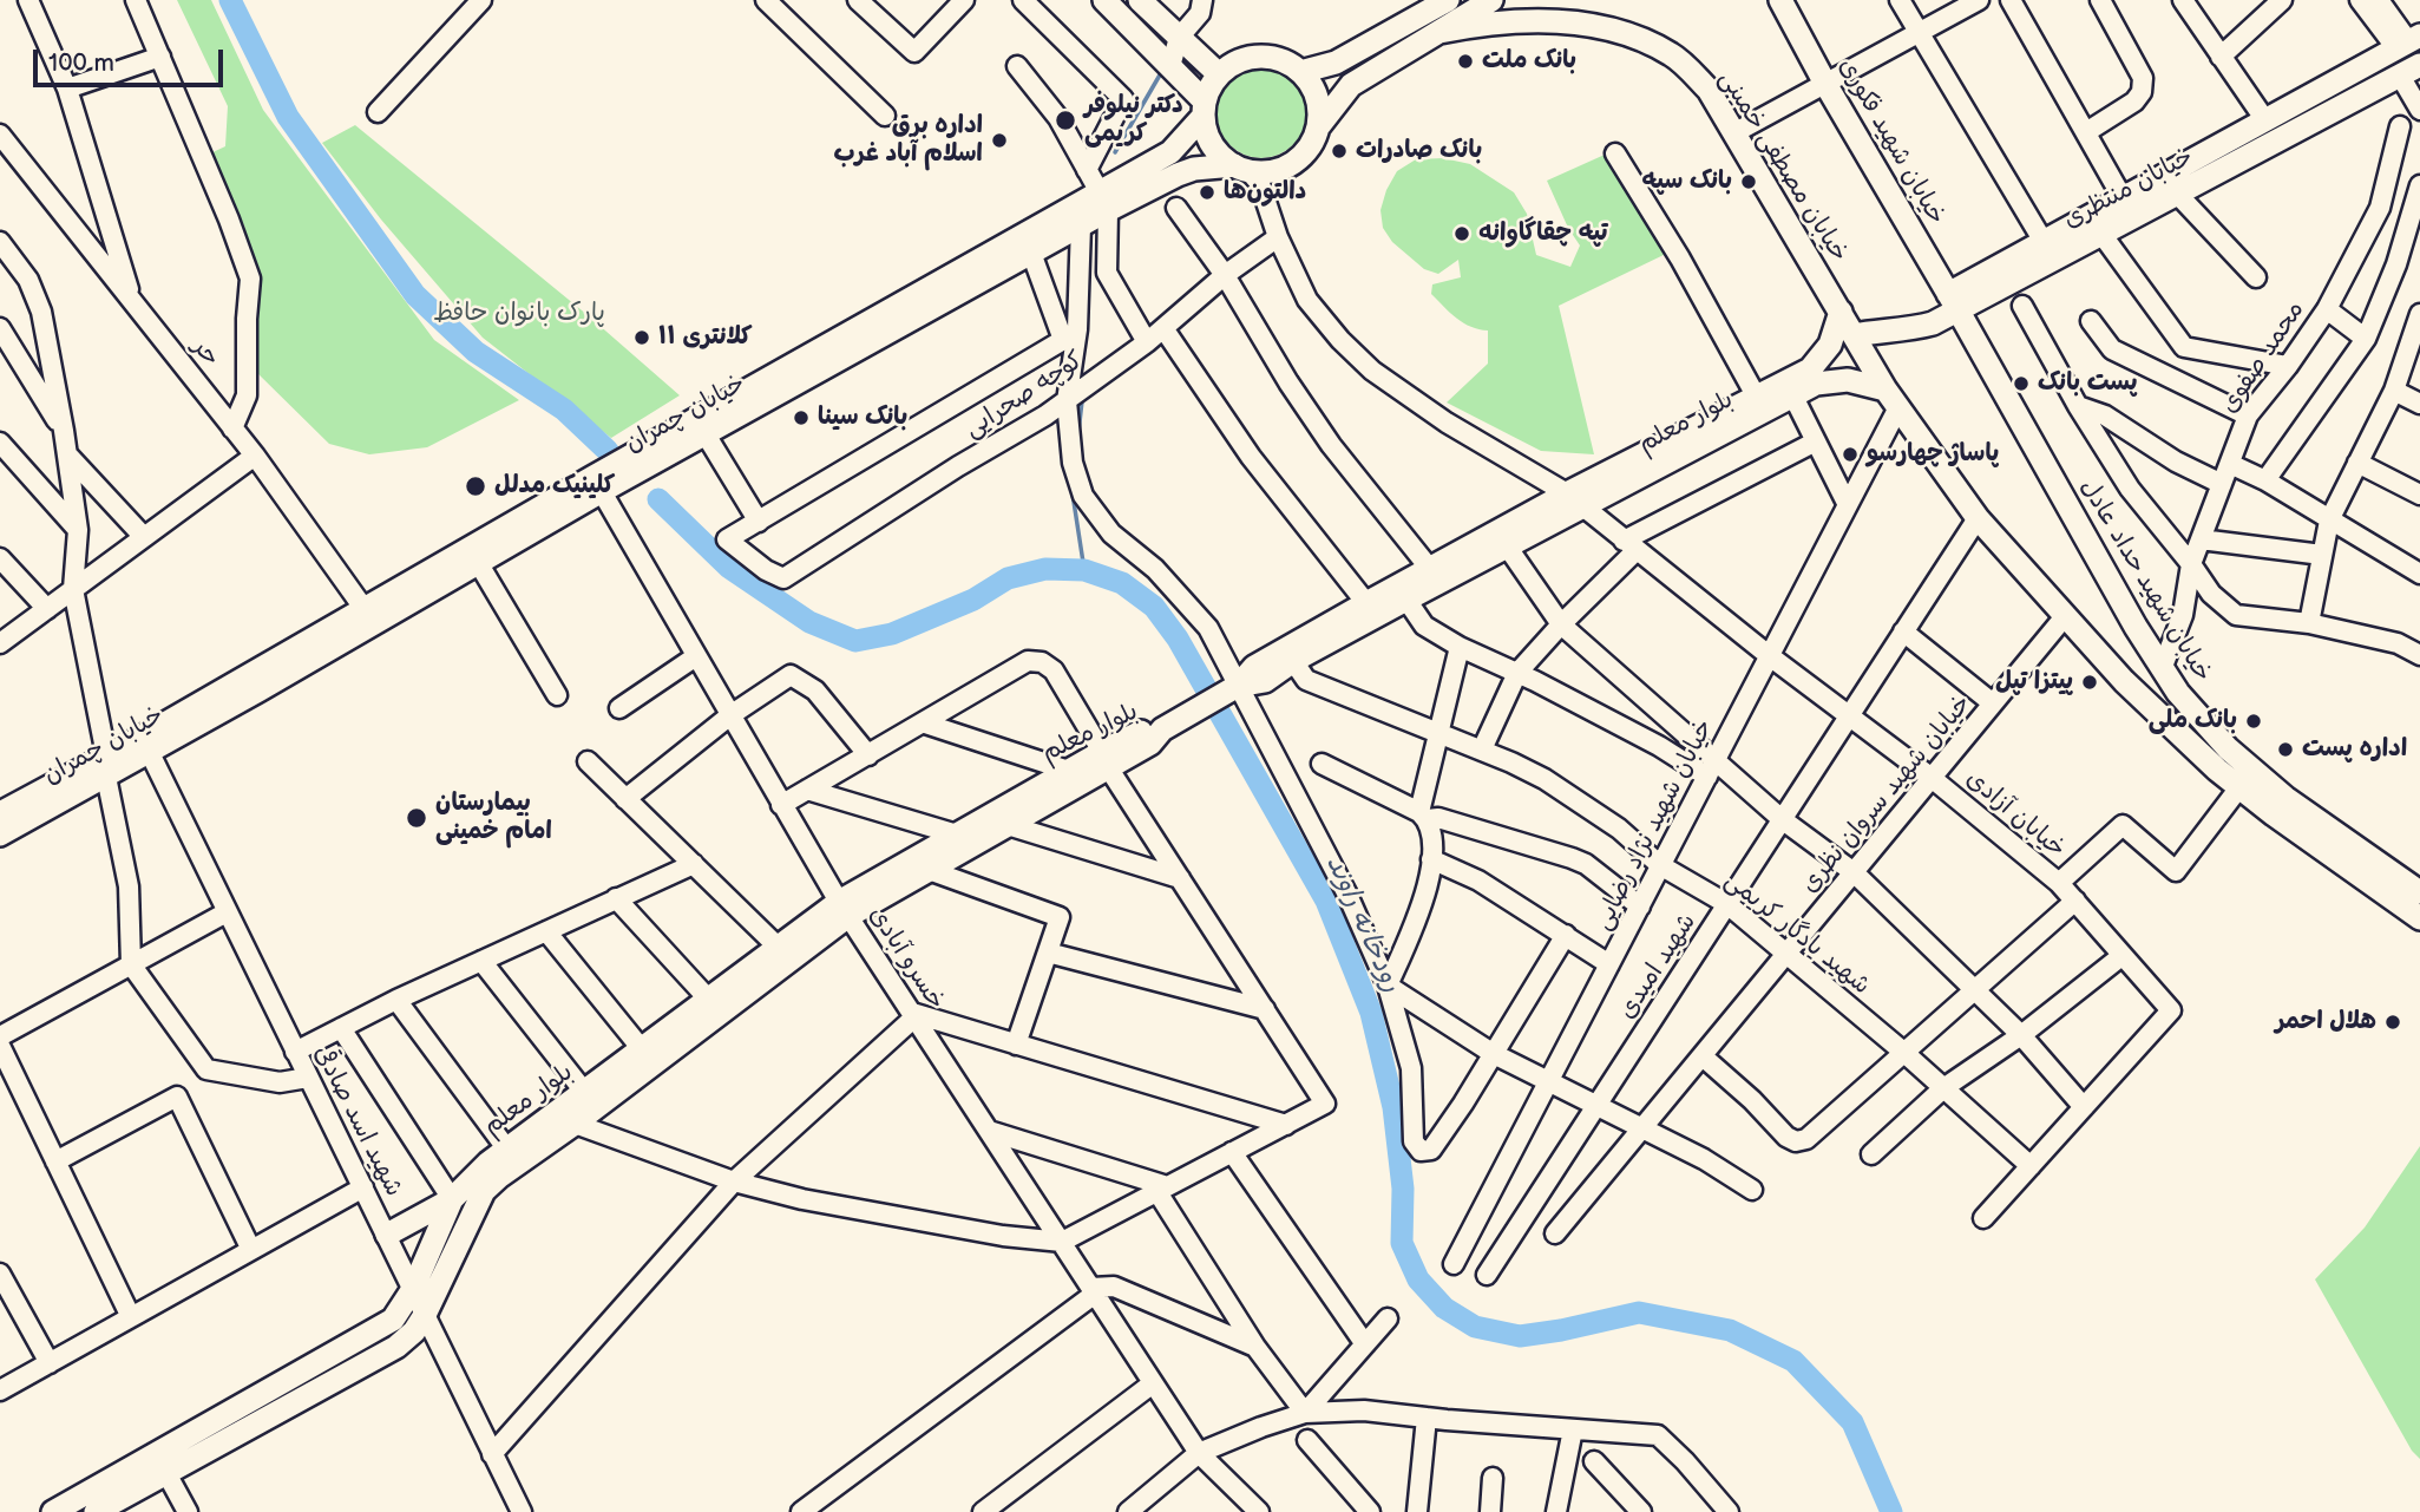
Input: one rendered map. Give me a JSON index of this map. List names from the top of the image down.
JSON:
{
  "streets": {
    "main road": [
      "خیابان شهید فکوری",
      "خیابان مصطفی خمینی",
      "خیابان منتظری",
      "خیابان چمران",
      "بلوار معلم",
      "خیابان شهید حداد عادل"
    ],
    "street": [
      "حر",
      "محمد صفوی",
      "کوچه صحرایی",
      "خیابان شهید سروان نظری",
      "خیابان آزادی",
      "خیابان شهید نژاد رضایی",
      "شهید یادگار کریمی",
      "خسرو آبادی",
      "شهید امیدی",
      "شهید اسد صادقی"
    ]
  },
  "crossings": [
    ["خیابان شهید فکوری", "خیابان منتظری"],
    ["خیابان شهید فکوری", "خیابان شهید حداد عادل"],
    ["خیابان مصطفی خمینی", "خیابان منتظری"],
    ["خیابان مصطفی خمینی", "بلوار معلم"],
    ["خیابان مصطفی خمینی", "خیابان شهید نژاد رضایی"],
    ["خیابان منتظری", "خیابان شهید حداد عادل"],
    ["حر", "خیابان چمران"],
    ["محمد صفوی", "خیابان شهید حداد عادل"],
    ["کوچه صحرایی", "خیابان آزادی"],
    ["خیابان چمران", "خیابان آزادی"],
    ["خیابان چمران", "خسرو آبادی"],
    ["خیابان چمران", "شهید اسد صادقی"],
    ["بلوار معلم", "خیابان آزادی"],
    ["بلوار معلم", "خیابان شهید نژاد رضایی"],
    ["بلوار معلم", "شهید یادگار کریمی"],
    ["بلوار معلم", "خسرو آبادی"],
    ["بلوار معلم", "شهید اسد صادقی"],
    ["خیابان شهید سروان نظری", "خیابان آزادی"],
    ["خیابان شهید سروان نظری", "شهید یادگار کریمی"],
    ["خیابان آزادی", "خیابان شهید نژاد رضایی"],
    ["خیابان آزادی", "شهید یادگار کریمی"],
    ["خیابان آزادی", "شهید امیدی"],
    ["خیابان شهید نژاد رضایی", "شهید یادگار کریمی"],
    ["شهید یادگار کریمی", "شهید امیدی"]
  ],
  "water": ["رودخانه راوند"],
  "parks": ["پارک بانوان حافظ"],
  "places": [
    "بانک ملت",
    "دکتر نیلوفر کریمی",
    "اداره برق اسلام آباد غرب",
    "بانک صادرات",
    "بانک سپه",
    "دالتون‌ها",
    "تپه چقاگاوانه",
    "کلانتری ۱۱",
    "پست بانک",
    "بانک سینا",
    "پاساژ چهارسو",
    "کلینیک مدلل",
    "پیتزا تپل",
    "بانک ملی",
    "اداره پست",
    "بیمارستان امام خمینی",
    "هلال احمر"
  ],
  "scale_bar": "100 m"
}
